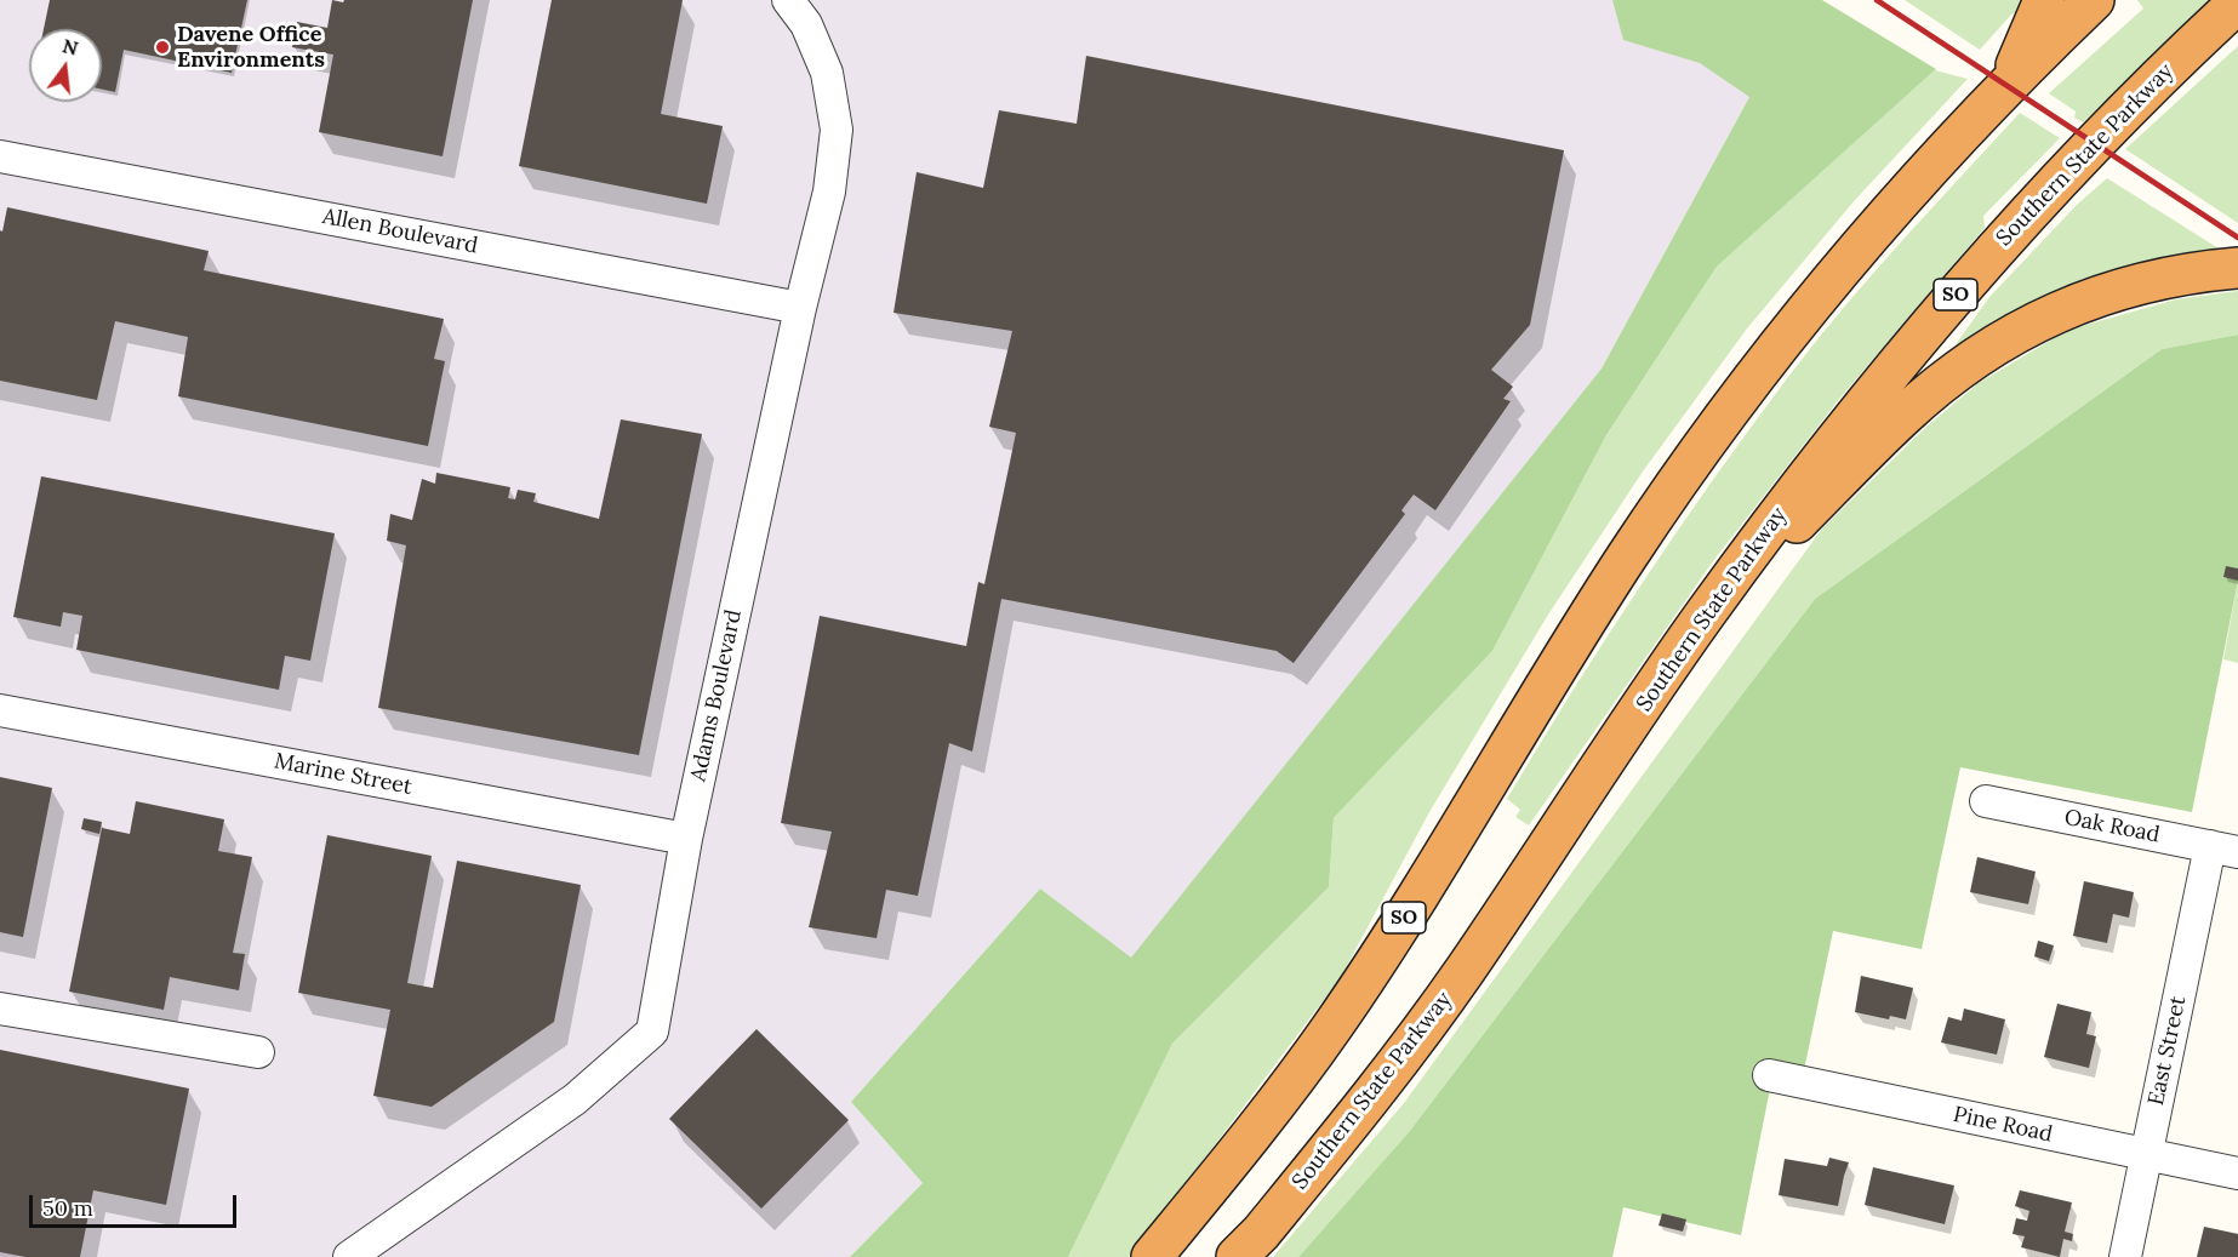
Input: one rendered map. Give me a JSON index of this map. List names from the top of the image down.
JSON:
{
  "streets": {
    "highway": ["Southern State Parkway", "SO"],
    "street": [
      "Allen Boulevard",
      "Adams Boulevard",
      "Marine Street",
      "Oak Road",
      "East Street",
      "Pine Road"
    ]
  },
  "crossings": [
    ["Allen Boulevard", "Adams Boulevard"],
    ["Adams Boulevard", "Marine Street"],
    ["Oak Road", "East Street"],
    ["East Street", "Pine Road"]
  ],
  "places": ["Davene Office Environments"],
  "scale_bar": "50 m",
  "north": "top"
}
